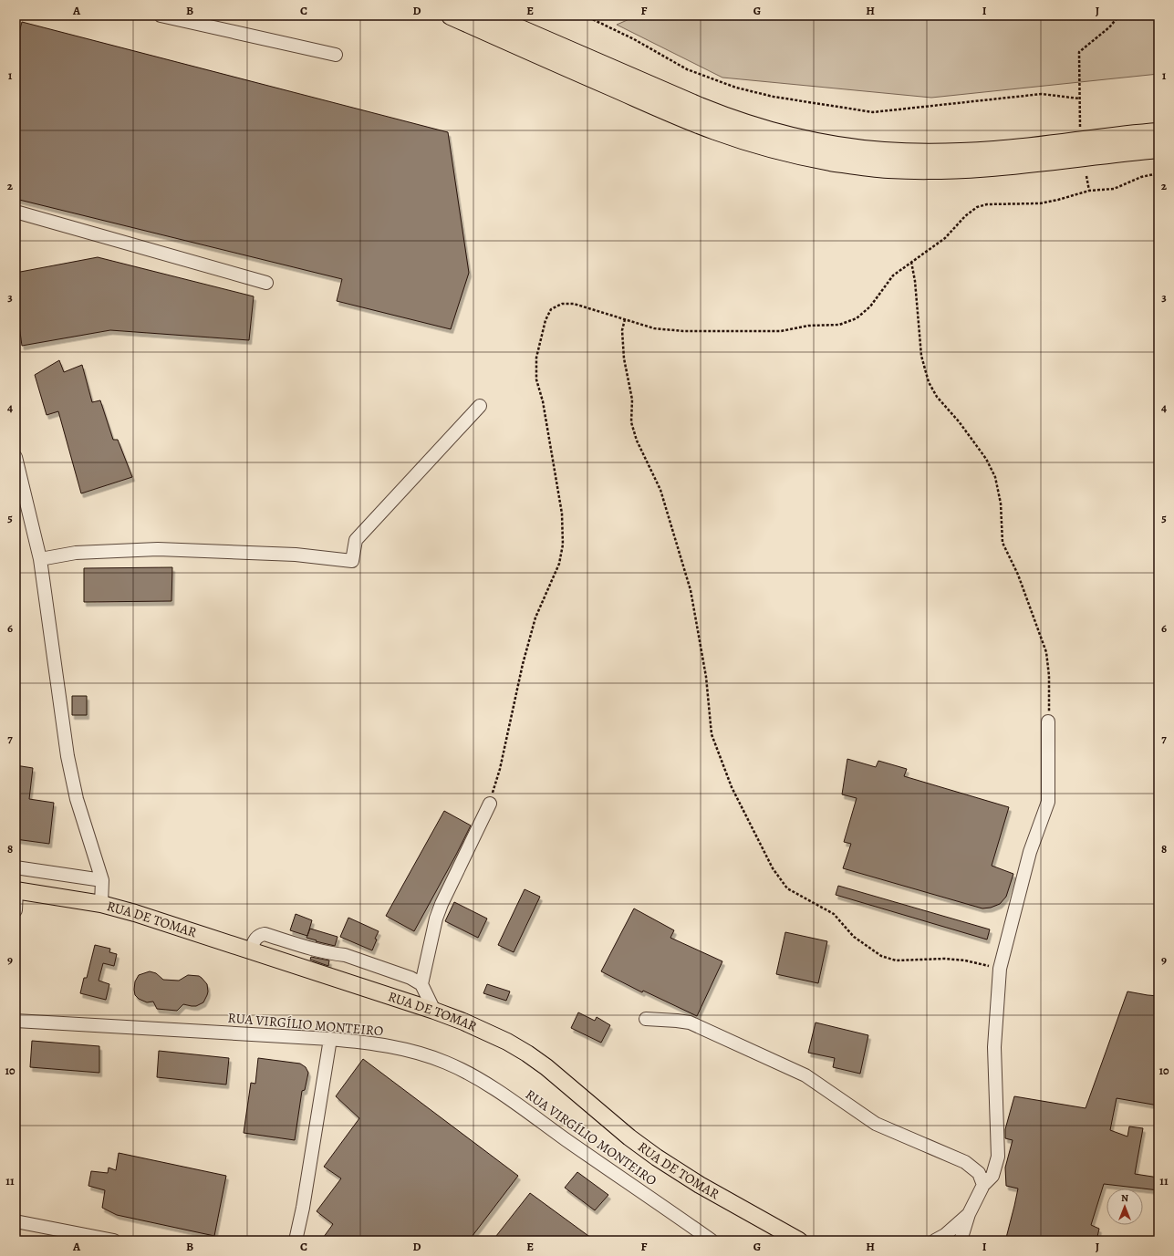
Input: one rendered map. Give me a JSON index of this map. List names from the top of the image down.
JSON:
{
  "streets": {
    "main road": ["RUA DE TOMAR"],
    "street": ["RUA VIRGÍLIO MONTEIRO"]
  },
  "north": "top",
  "grid": {
    "columns": [
      "A",
      "B",
      "C",
      "D",
      "E",
      "F",
      "G",
      "H",
      "I",
      "J"
    ],
    "rows": [
      "1",
      "2",
      "3",
      "4",
      "5",
      "6",
      "7",
      "8",
      "9",
      "10",
      "11"
    ]
  }
}
